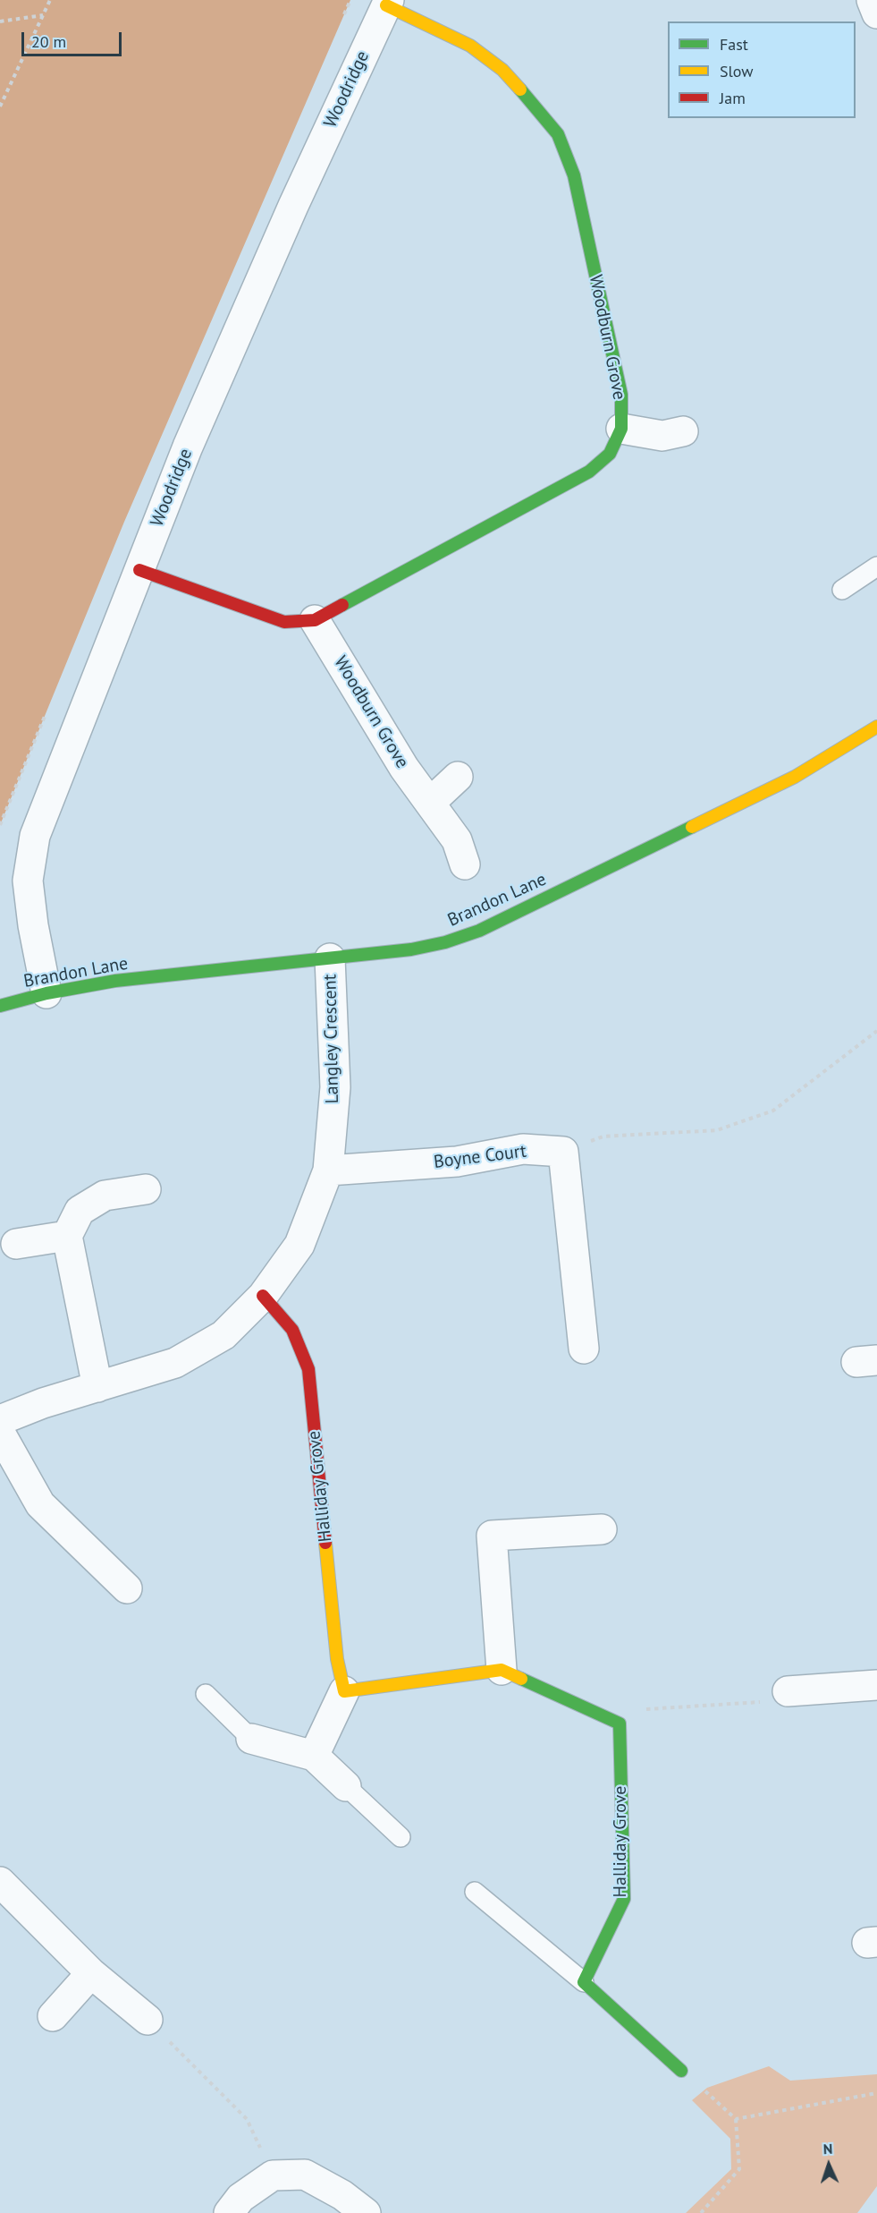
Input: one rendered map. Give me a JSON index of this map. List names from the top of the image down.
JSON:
{
  "streets": {
    "street": [
      "Woodridge",
      "Woodburn Grove",
      "Brandon Lane",
      "Langley Crescent",
      "Boyne Court",
      "Halliday Grove"
    ]
  },
  "crossings": [
    ["Woodridge", "Woodburn Grove"],
    ["Woodridge", "Brandon Lane"],
    ["Brandon Lane", "Langley Crescent"],
    ["Langley Crescent", "Boyne Court"],
    ["Langley Crescent", "Halliday Grove"]
  ],
  "legend": ["Fast", "Slow", "Jam"],
  "scale_bar": "20 m",
  "north": "top"
}
